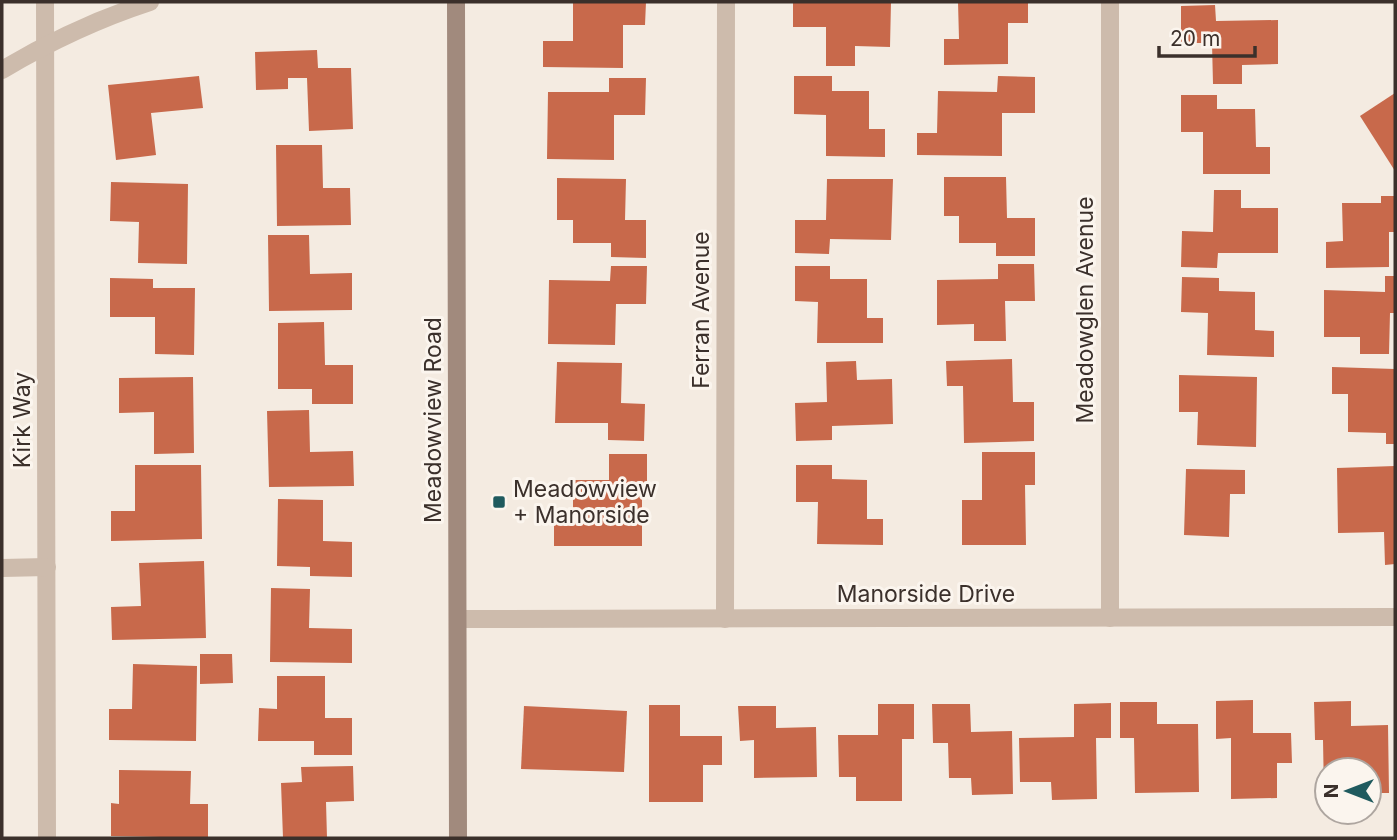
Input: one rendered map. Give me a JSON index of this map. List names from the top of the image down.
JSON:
{
  "streets": {
    "main road": ["Meadowview Road"],
    "street": [
      "Ferran Avenue",
      "Meadowglen Avenue",
      "Kirk Way",
      "Manorside Drive"
    ]
  },
  "crossings": [
    ["Ferran Avenue", "Manorside Drive"],
    ["Meadowglen Avenue", "Manorside Drive"],
    ["Meadowview Road", "Manorside Drive"]
  ],
  "places": {
    "transit": ["Meadowview + Manorside"]
  },
  "scale_bar": "20 m",
  "north": "left"
}
